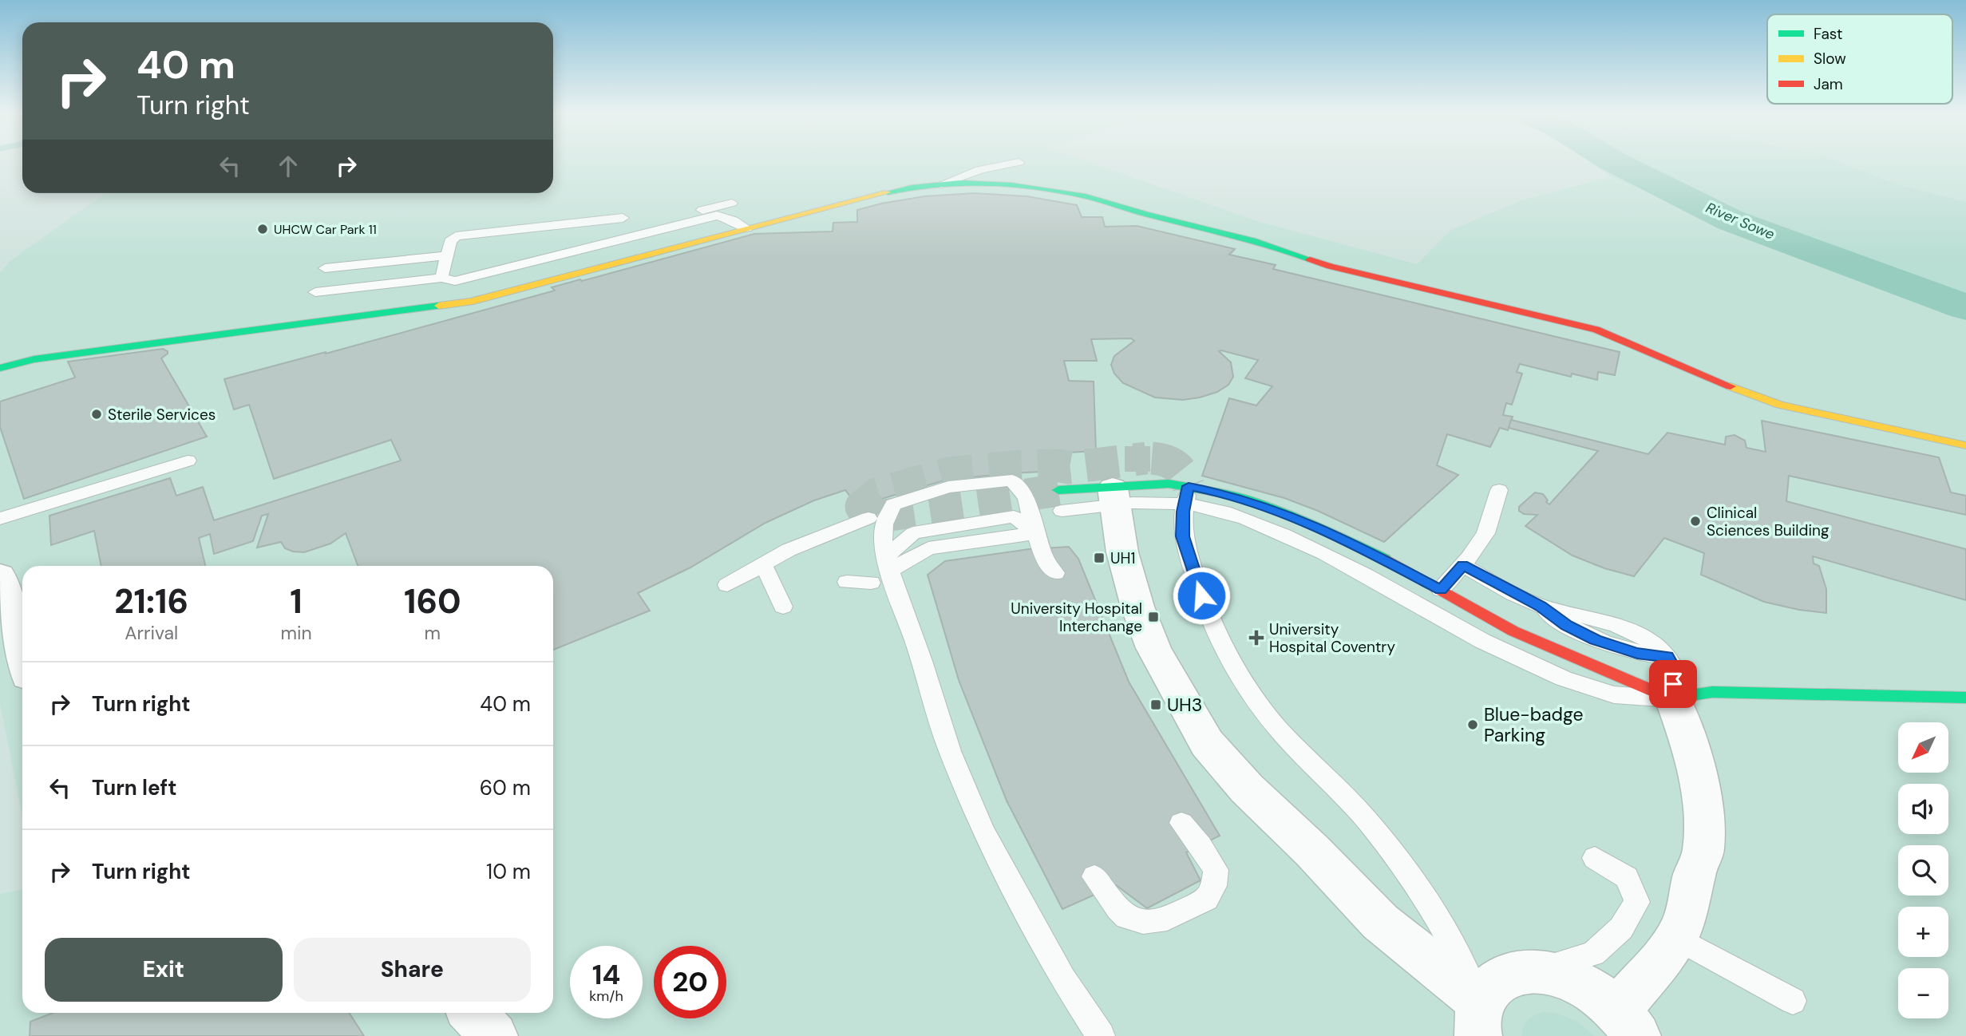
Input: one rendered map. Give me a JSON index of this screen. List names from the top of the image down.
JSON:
{
  "water": ["River Sowe"],
  "places": {
    "other": [
      "UHCW Car Park 11",
      "Sterile Services",
      "Clinical Sciences Building",
      "Blue-badge Parking"
    ],
    "transit": ["UH1", "University Hospital Interchange", "UH3"],
    "health": ["University Hospital Coventry"]
  },
  "legend": ["Fast", "Slow", "Jam"],
  "north": "bottom left",
  "page": {
    "turn": ["40 m", "Turn right"],
    "eta": [
      "21:16",
      "Arrival",
      "1",
      "min",
      "160",
      "m"
    ],
    "list": [
      {
        "name": "Turn right",
        "value": "40 m"
      },
      {
        "name": "Turn left",
        "value": "60 m"
      },
      {
        "name": "Turn right",
        "value": "10 m"
      }
    ],
    "map_buttons": ["+", "−"],
    "buttons": ["Exit", "Share"],
    "speed": "14 km/h",
    "limit": "20"
  }
}
